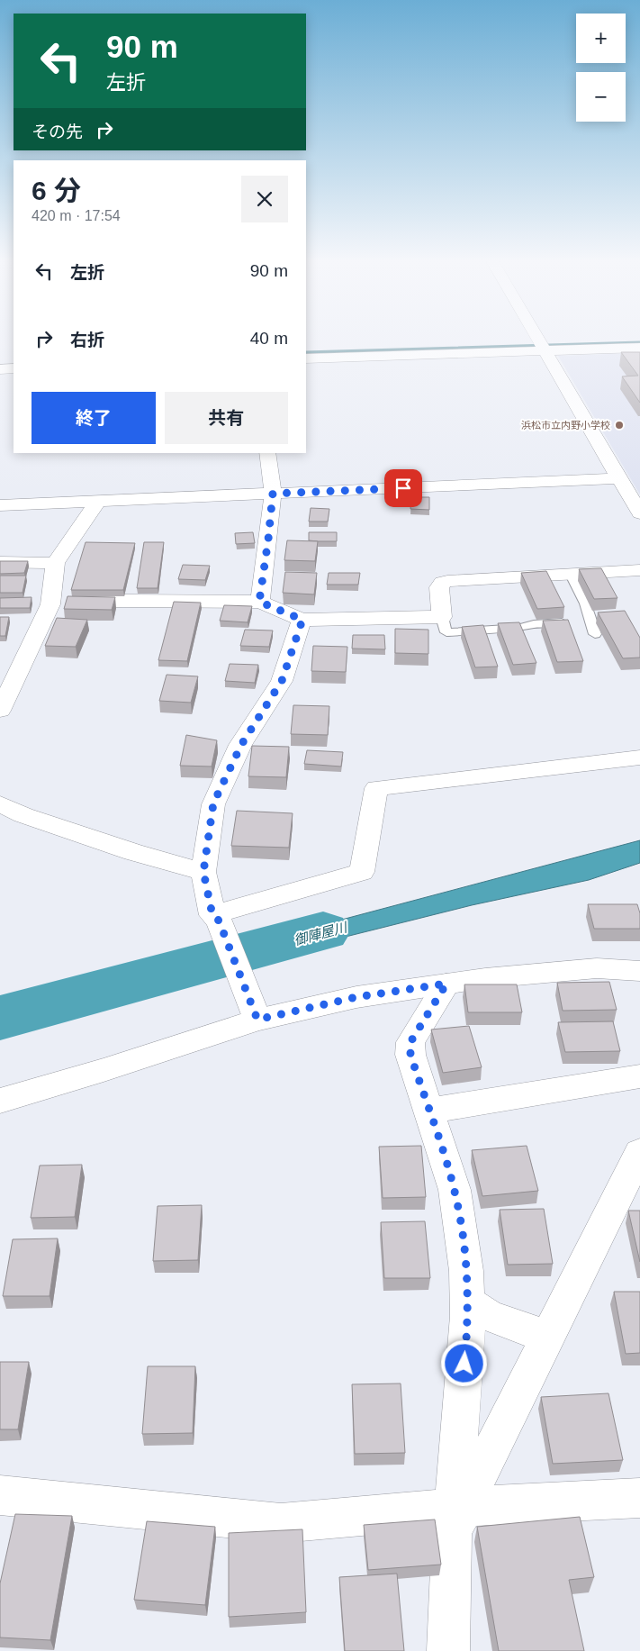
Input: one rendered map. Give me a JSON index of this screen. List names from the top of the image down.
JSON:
{
  "water": ["御陣屋川"],
  "places": ["浜松市立内野小学校"],
  "page": {
    "map_buttons": ["+", "−"],
    "turn": ["90 m", "左折"],
    "then": "その先",
    "heading": ["6 分", "420 m · 17:54"],
    "list": [
      {
        "name": "左折",
        "value": "90 m"
      },
      {
        "name": "右折",
        "value": "40 m"
      }
    ],
    "buttons": ["終了", "共有"]
  }
}
